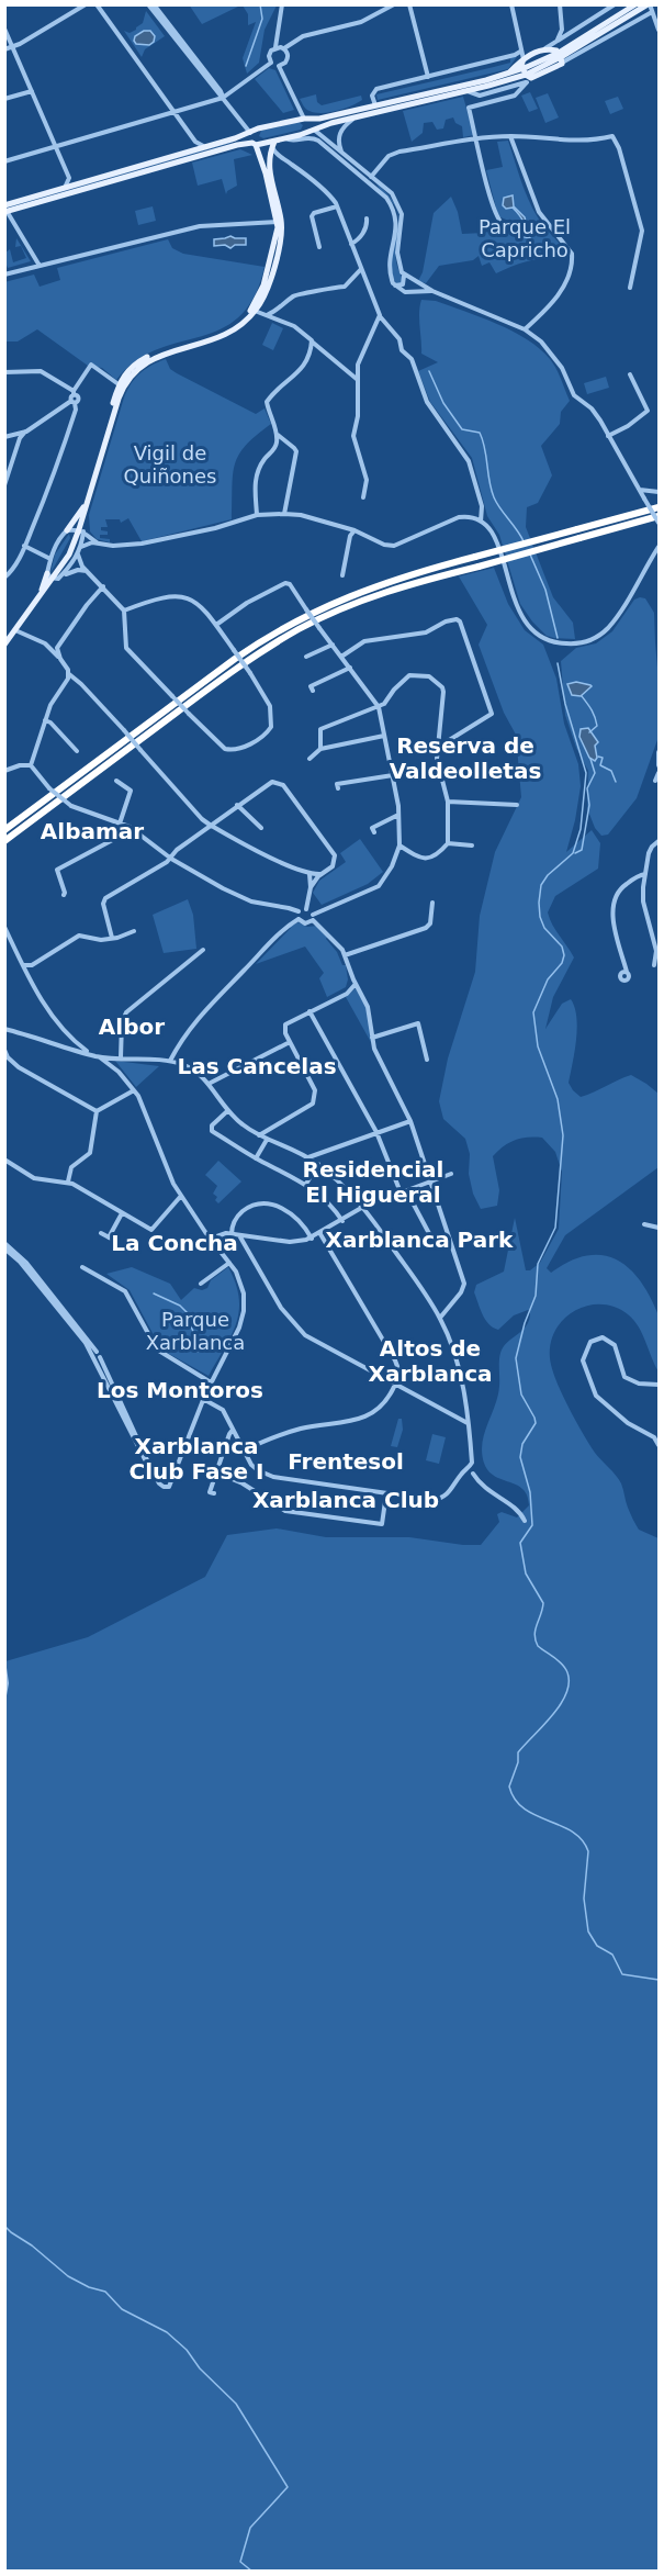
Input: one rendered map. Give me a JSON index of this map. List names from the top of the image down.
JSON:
{
  "districts": [
    "Reserva de Valdeolletas",
    "Albamar",
    "Albor",
    "Las Cancelas",
    "Residencial El Higueral",
    "Xarblanca Park",
    "La Concha",
    "Altos de Xarblanca",
    "Los Montoros",
    "Xarblanca Club Fase I",
    "Frentesol",
    "Xarblanca Club"
  ],
  "parks": ["Parque El Capricho", "Vigil de Quiñones", "Parque Xarblanca"]
}
